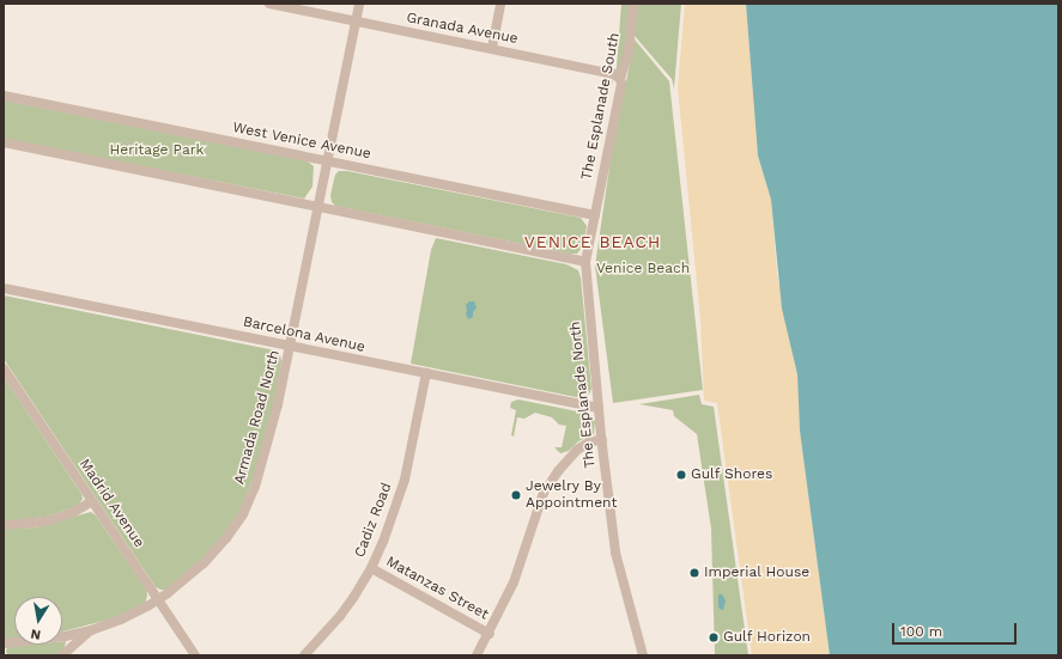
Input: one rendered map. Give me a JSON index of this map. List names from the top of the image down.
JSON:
{
  "streets": {
    "street": [
      "Granada Avenue",
      "The Esplanade South",
      "West Venice Avenue",
      "Barcelona Avenue",
      "The Esplanade North",
      "Armada Road North",
      "Madrid Avenue",
      "Cadiz Road",
      "Matanzas Street"
    ]
  },
  "crossings": [
    ["Granada Avenue", "The Esplanade South"],
    ["Granada Avenue", "Armada Road North"],
    ["The Esplanade South", "West Venice Avenue"],
    ["The Esplanade South", "The Esplanade North"],
    ["West Venice Avenue", "The Esplanade North"],
    ["West Venice Avenue", "Armada Road North"],
    ["Barcelona Avenue", "The Esplanade North"],
    ["Barcelona Avenue", "Armada Road North"],
    ["Barcelona Avenue", "Cadiz Road"],
    ["Armada Road North", "Madrid Avenue"],
    ["Cadiz Road", "Matanzas Street"]
  ],
  "districts": ["VENICE BEACH"],
  "parks": ["Heritage Park", "Venice Beach"],
  "places": [
    "Gulf Shores",
    "Jewelry By Appointment",
    "Imperial House",
    "Gulf Horizon"
  ],
  "scale_bar": "100 m",
  "north": "bottom"
}
